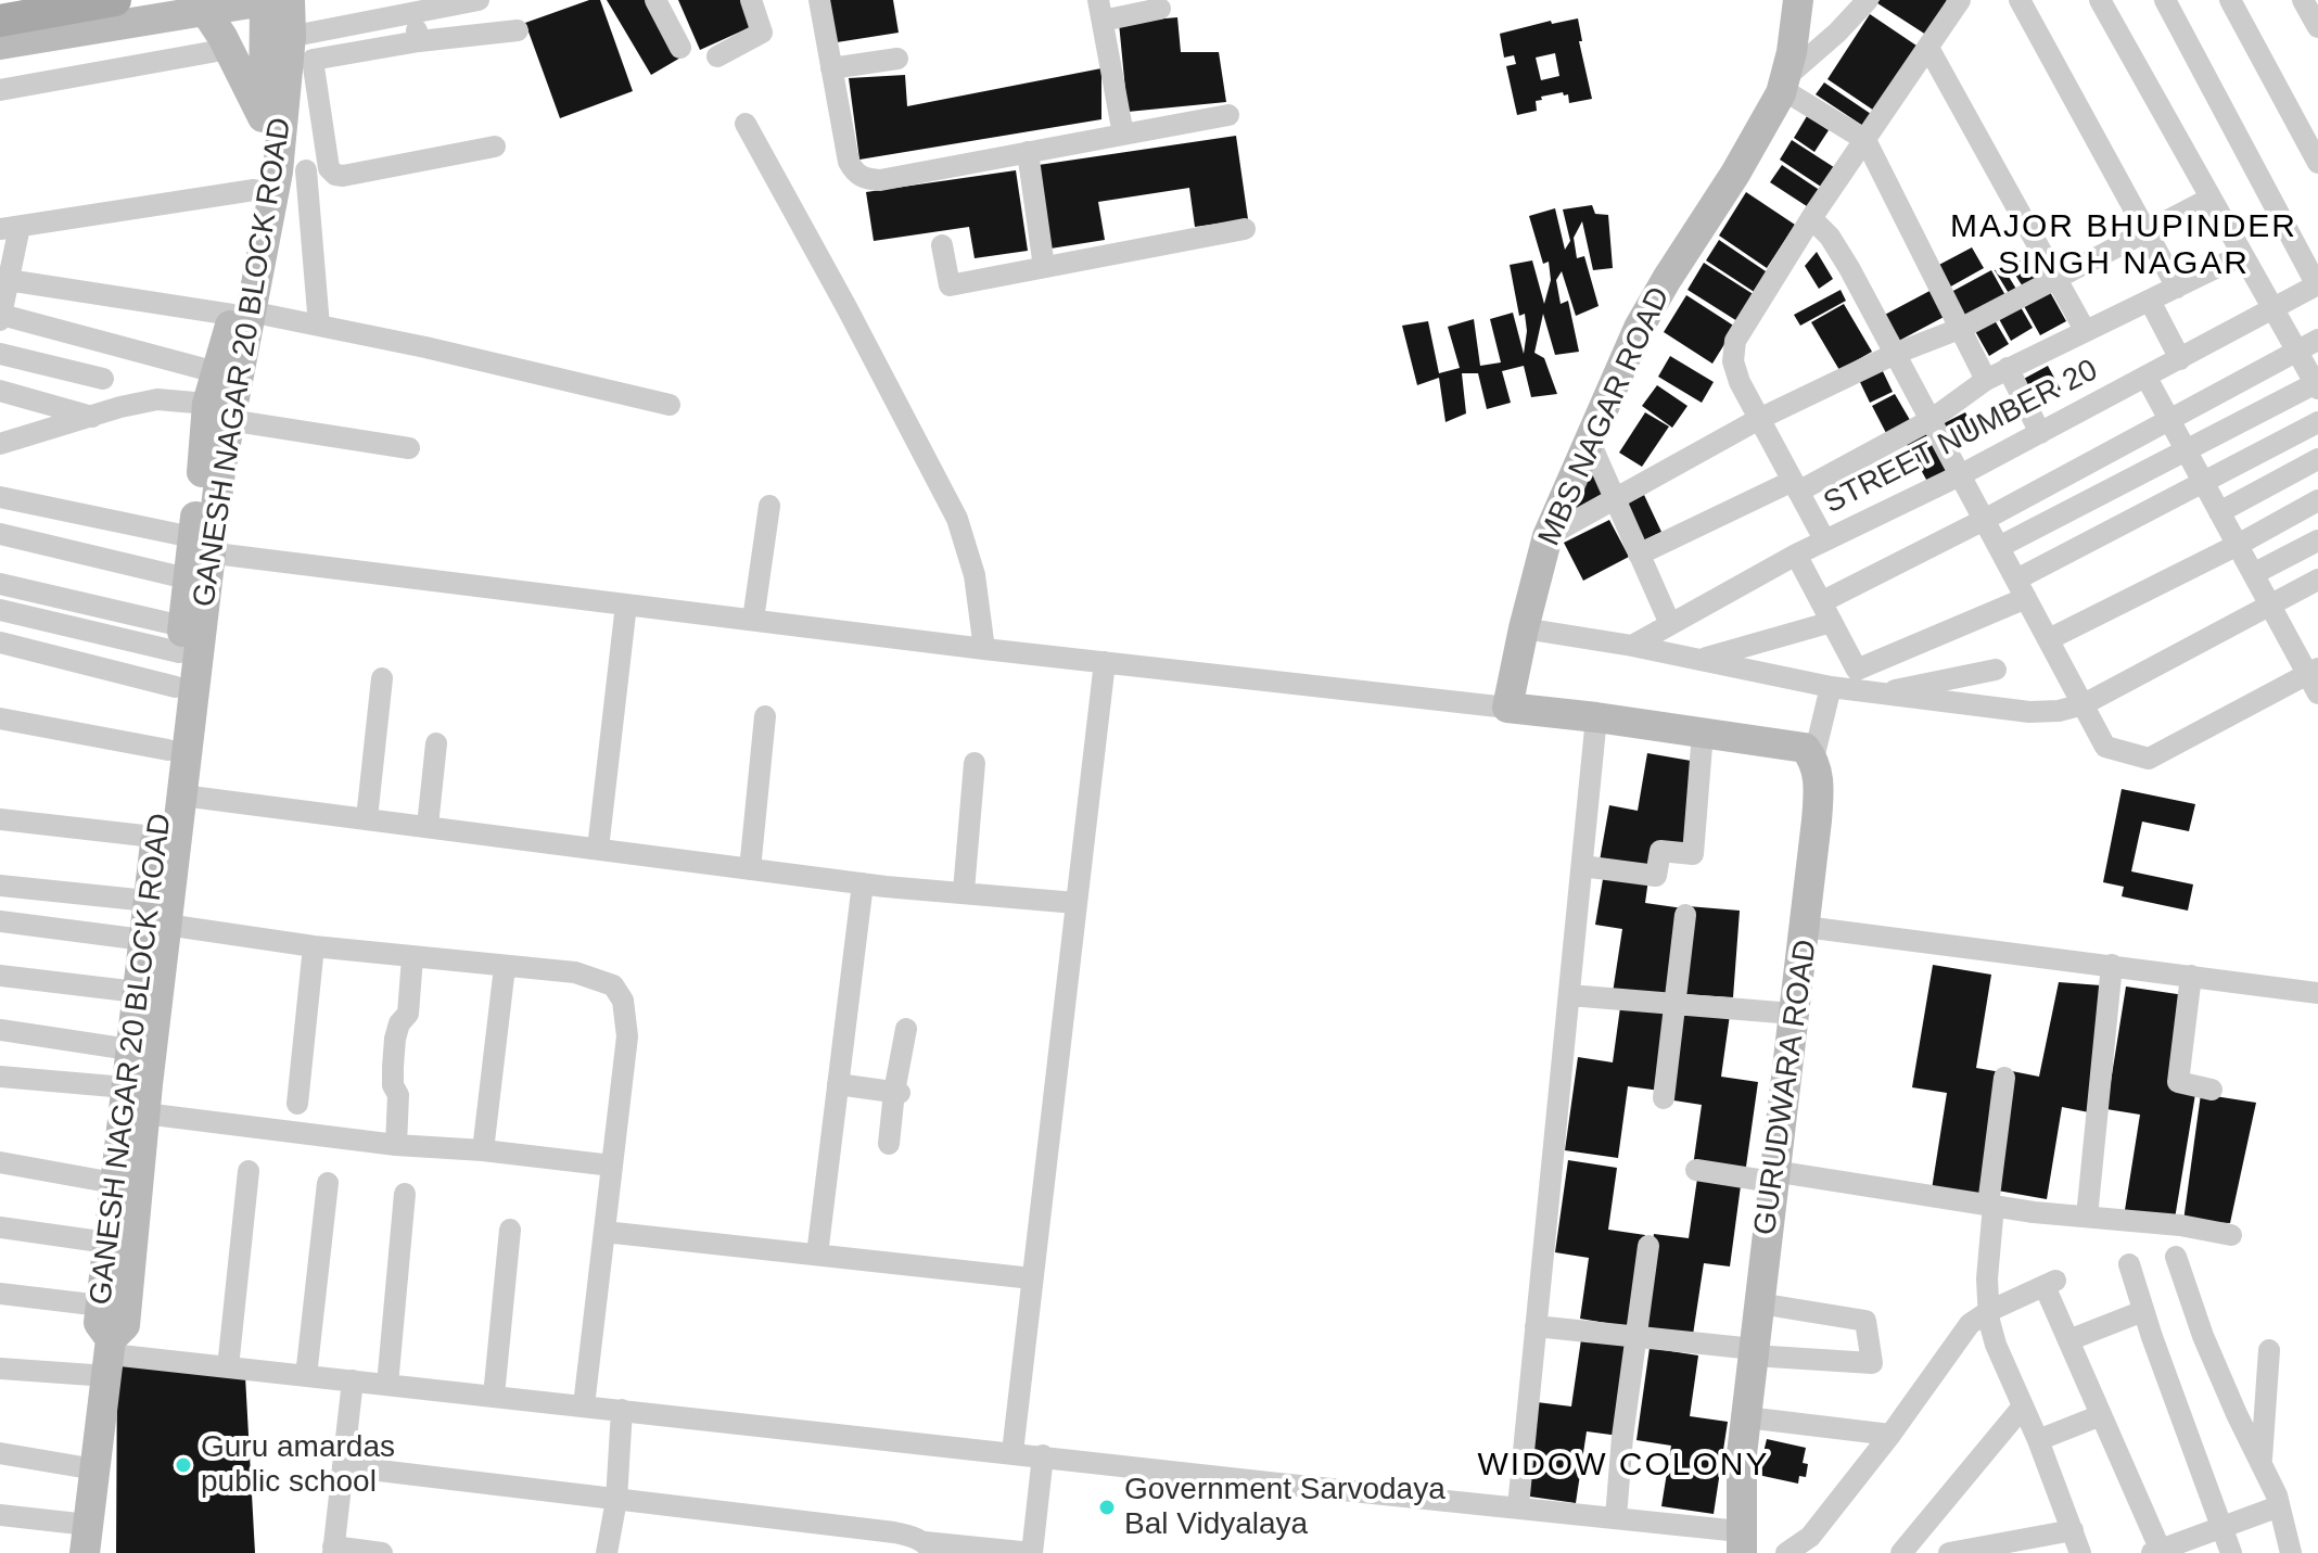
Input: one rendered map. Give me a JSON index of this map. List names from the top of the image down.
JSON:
{
  "streets": {
    "street": [
      "GANESH NAGAR 20 BLOCK ROAD",
      "MBS NAGAR ROAD",
      "STREET NUMBER 20",
      "GURUDWARA ROAD"
    ]
  },
  "districts": ["MAJOR BHUPINDER SINGH NAGAR", "WIDOW COLONY"],
  "places": ["Guru amardas public school", "Government Sarvodaya Bal Vidyalaya"]
}
